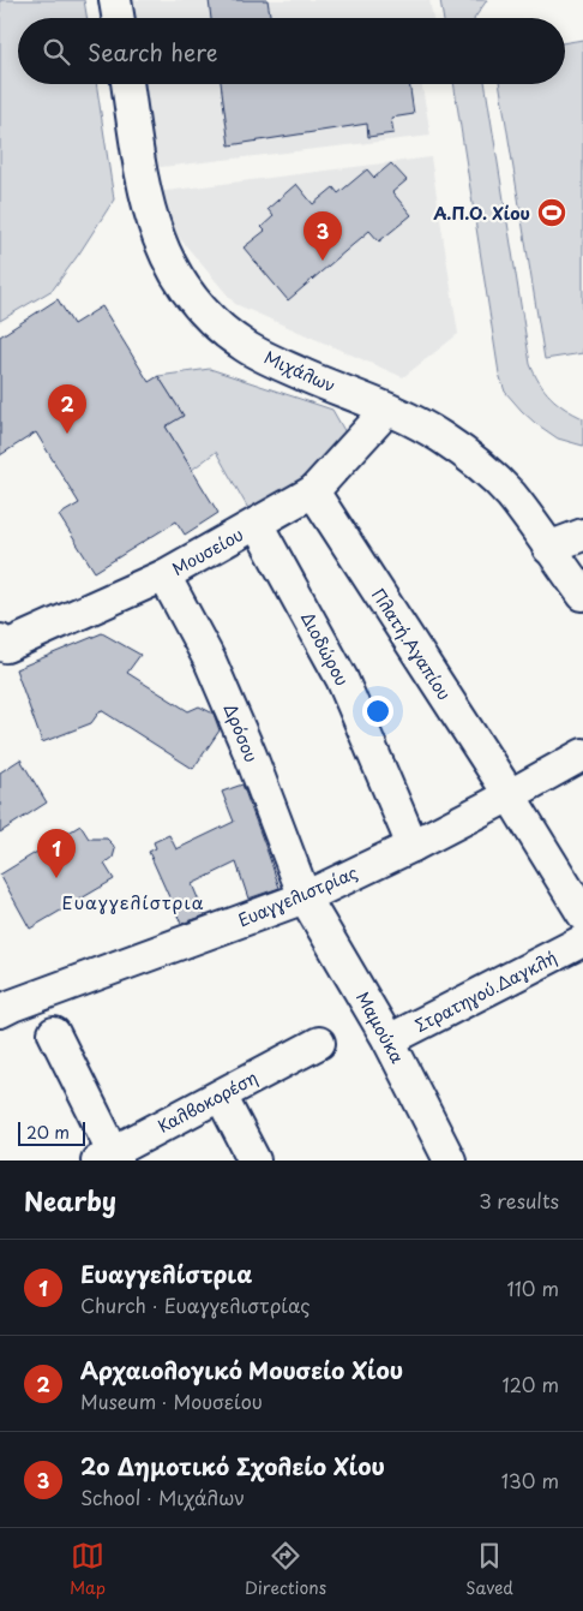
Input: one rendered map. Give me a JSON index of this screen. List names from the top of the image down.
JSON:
{
  "streets": {
    "street": [
      "Μιχάλων",
      "Μουσείου",
      "Πλατή.Αγαπίου",
      "Διοδώρου",
      "Δρόσου",
      "Ευαγγελιστρίας",
      "Στρατηγού.Δαγκλή",
      "Μαμούκα",
      "Καλβοκορέση"
    ]
  },
  "crossings": [
    ["Μιχάλων", "Μουσείου"],
    ["Μουσείου", "Πλατή.Αγαπίου"],
    ["Μουσείου", "Διοδώρου"],
    ["Μουσείου", "Δρόσου"],
    ["Πλατή.Αγαπίου", "Ευαγγελιστρίας"],
    ["Διοδώρου", "Ευαγγελιστρίας"],
    ["Δρόσου", "Ευαγγελιστρίας"],
    ["Δρόσου", "Μαμούκα"],
    ["Ευαγγελιστρίας", "Μαμούκα"],
    ["Στρατηγού.Δαγκλή", "Μαμούκα"]
  ],
  "districts": ["Ευαγγελίστρια"],
  "places": {
    "sports": ["Α.Π.Ο. Χίου"]
  },
  "scale_bar": "20 m",
  "page": {
    "search": "Search here",
    "pins": ["3", "2", "1"],
    "scale": "20 m",
    "heading": ["Nearby", "3 results"],
    "list": [
      {
        "mark": "1",
        "name": "Ευαγγελίστρια",
        "note": "Church · Ευαγγελιστρίας",
        "value": "110 m"
      },
      {
        "mark": "2",
        "name": "Αρχαιολογικό Μουσείο Χίου",
        "note": "Museum · Μουσείου",
        "value": "120 m"
      },
      {
        "mark": "3",
        "name": "2o Δημοτικό Σχολείο Χίου",
        "note": "School · Μιχάλων",
        "value": "130 m"
      }
    ],
    "nav": ["Map", "Directions", "Saved"]
  }
}
